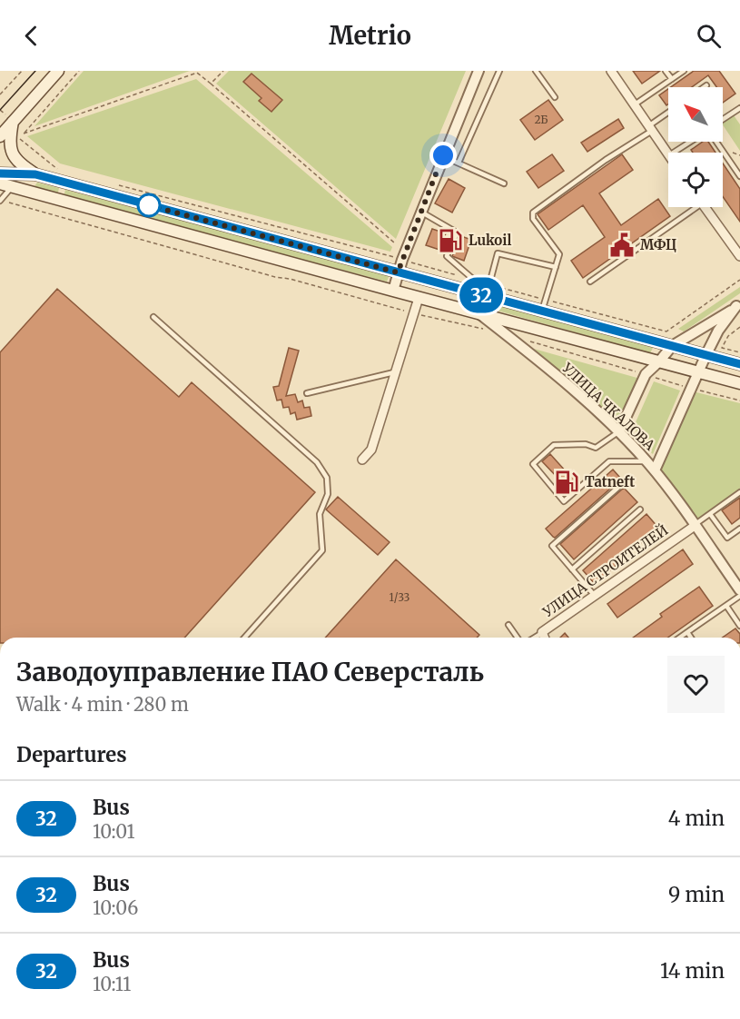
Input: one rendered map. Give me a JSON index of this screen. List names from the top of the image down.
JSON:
{
  "streets": {
    "street": ["УЛИЦА ЧКАЛОВА", "УЛИЦА СТРОИТЕЛЕЙ"]
  },
  "crossings": [
    ["УЛИЦА ЧКАЛОВА", "УЛИЦА СТРОИТЕЛЕЙ"]
  ],
  "places": {
    "fuel station": ["Lukoil", "Tatneft"],
    "public building": ["МФЦ"]
  },
  "lines": ["bus line 32"],
  "house_numbers": ["2Б", "1/33"],
  "north": "top left",
  "page": {
    "header": "Metrio",
    "on_map": "32",
    "heading": [
      ["Заводоуправление ПАО Северсталь", "Walk · 4 min · 280 m"],
      "Departures"
    ],
    "list": [
      {
        "mark": "32",
        "name": "Bus",
        "note": "10:01",
        "value": "4 min"
      },
      {
        "mark": "32",
        "name": "Bus",
        "note": "10:06",
        "value": "9 min"
      },
      {
        "mark": "32",
        "name": "Bus",
        "note": "10:11",
        "value": "14 min"
      }
    ]
  }
}
